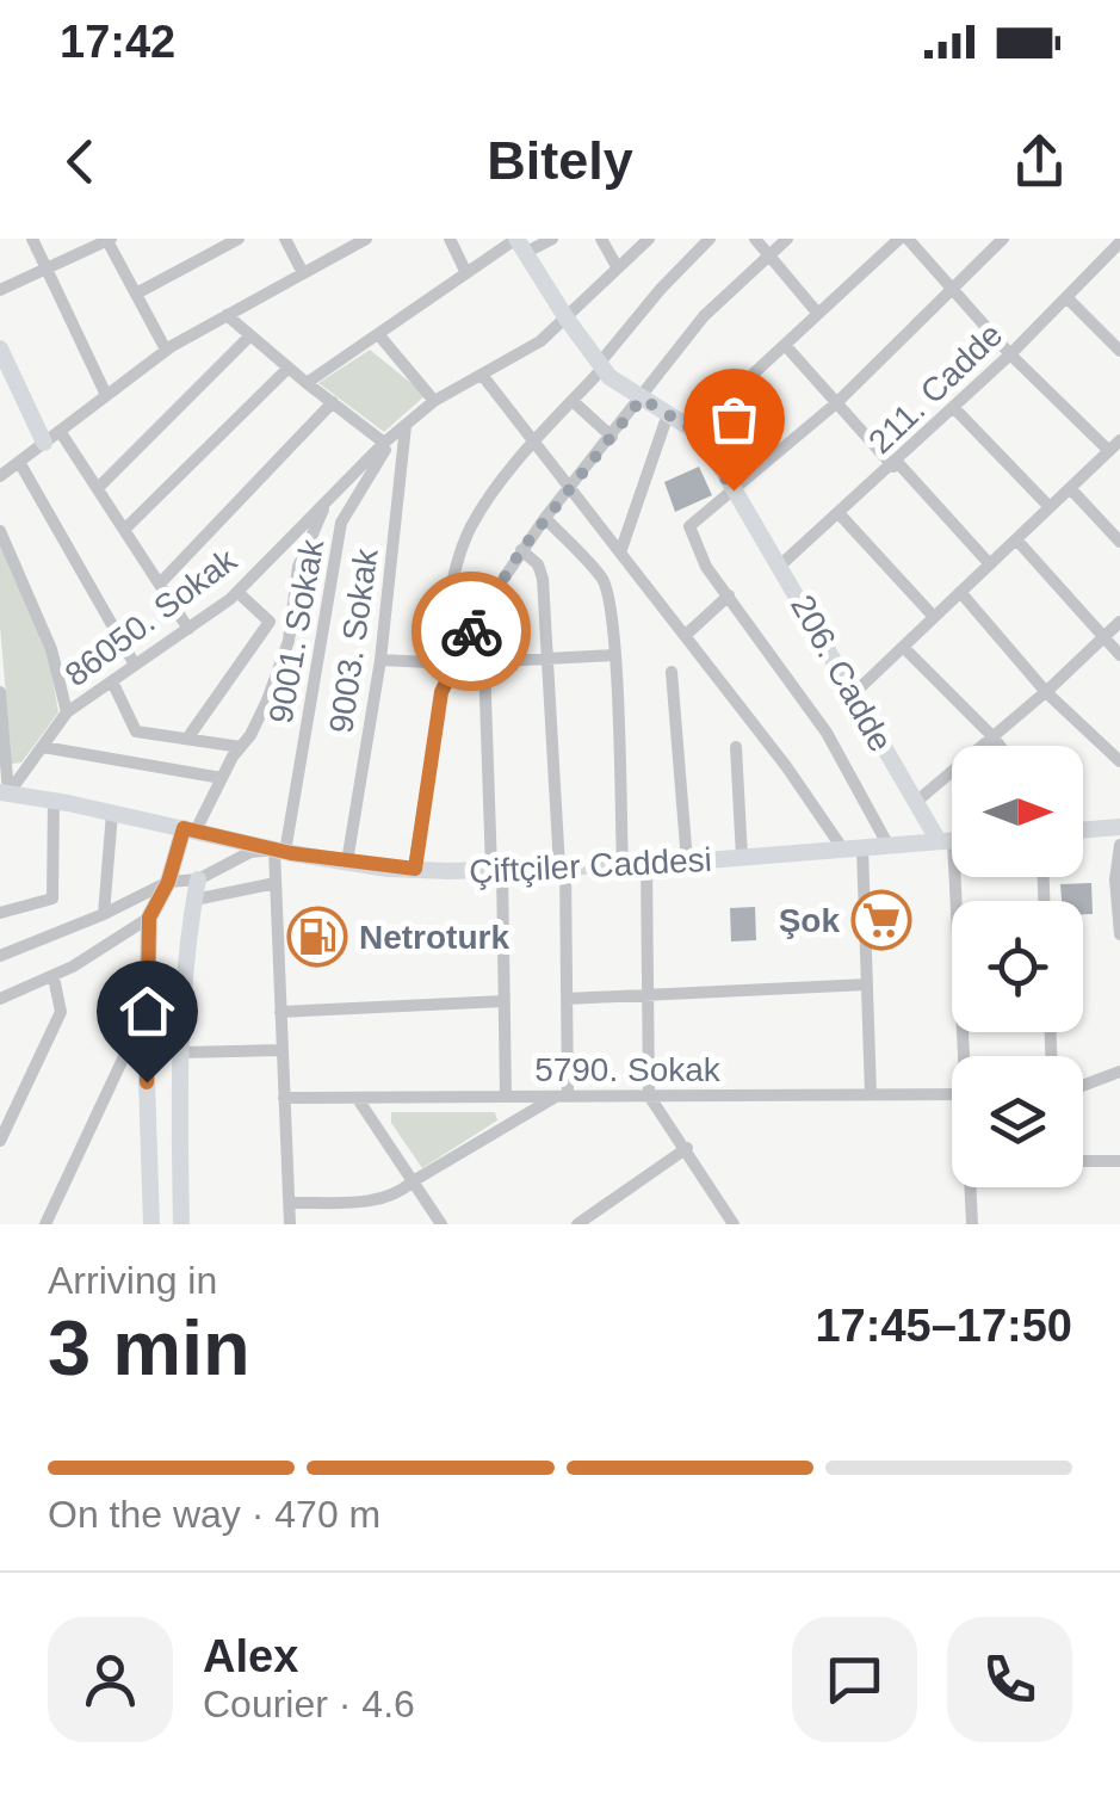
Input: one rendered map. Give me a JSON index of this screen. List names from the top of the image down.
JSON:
{
  "streets": {
    "street": [
      "211. Cadde",
      "86050. Sokak",
      "9001. Sokak",
      "9003. Sokak",
      "206. Cadde",
      "Çiftçiler Caddesi",
      "5790. Sokak"
    ]
  },
  "crossings": [
    ["211. Cadde", "206. Cadde"],
    ["86050. Sokak", "9001. Sokak"],
    ["86050. Sokak", "9003. Sokak"],
    ["86050. Sokak", "Çiftçiler Caddesi"],
    ["9001. Sokak", "9003. Sokak"],
    ["9001. Sokak", "Çiftçiler Caddesi"],
    ["9001. Sokak", "5790. Sokak"],
    ["9003. Sokak", "Çiftçiler Caddesi"]
  ],
  "places": {
    "supermarket": ["Şok"],
    "fuel station": ["Netroturk"]
  },
  "north": "right",
  "page": {
    "status": "17:42",
    "header": "Bitely",
    "heading": ["3 min", "Arriving in", "17:45–17:50"],
    "panel": ["Alex", "Courier · 4.6"],
    "bar": "On the way · 470 m"
  }
}
